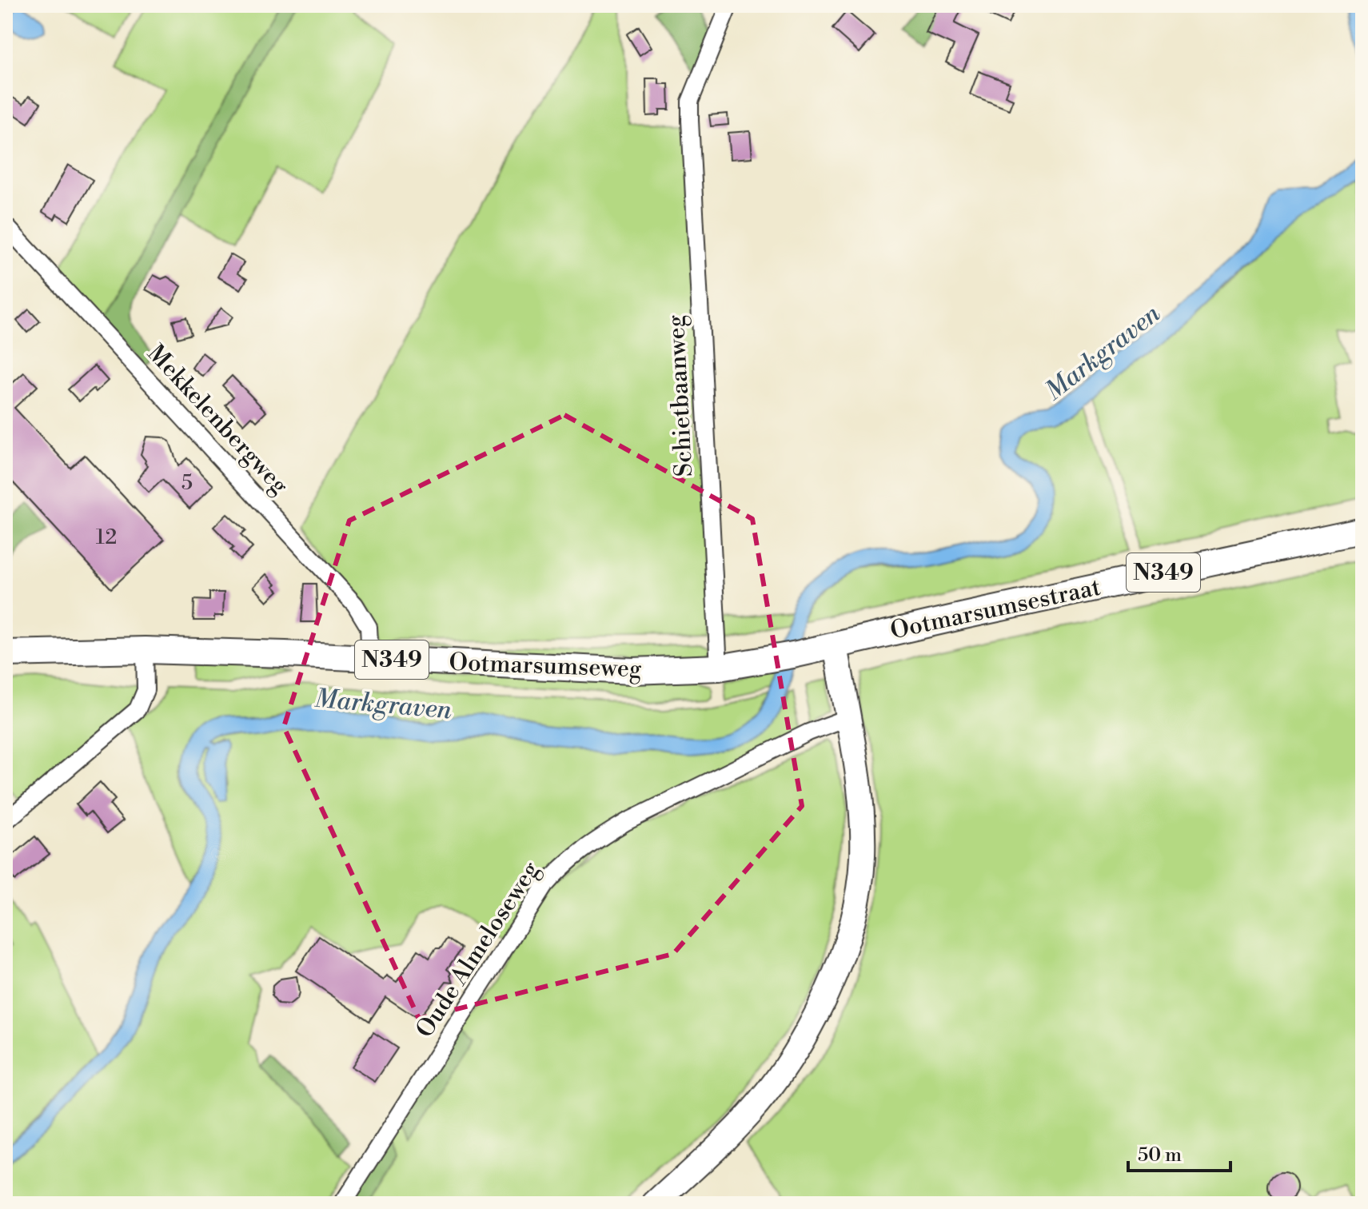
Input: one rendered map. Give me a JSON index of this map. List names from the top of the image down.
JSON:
{
  "streets": {
    "main road": ["N349", "Ootmarsumsestraat", "Ootmarsumseweg"],
    "street": ["Schietbaanweg", "Mekkelenbergweg", "Oude Almeloseweg"]
  },
  "crossings": [
    ["Schietbaanweg", "Ootmarsumseweg"],
    ["Mekkelenbergweg", "Ootmarsumseweg"],
    ["Ootmarsumsestraat", "Ootmarsumseweg"]
  ],
  "water": ["Markgraven"],
  "house_numbers": ["5", "12"],
  "scale_bar": "50 m"
}
